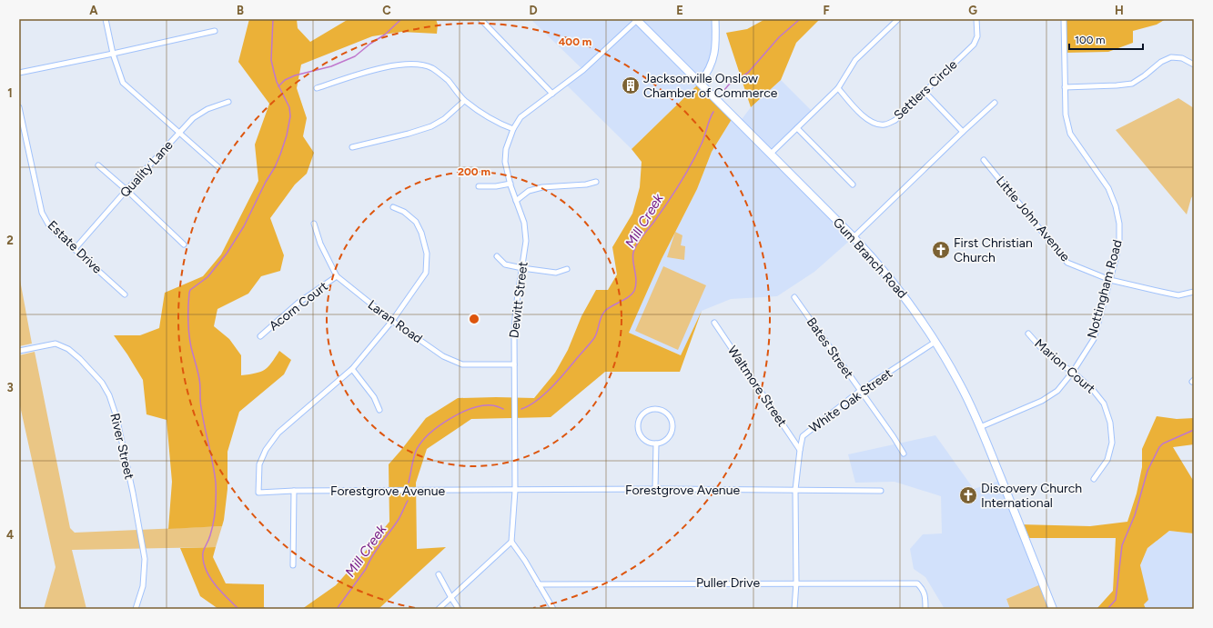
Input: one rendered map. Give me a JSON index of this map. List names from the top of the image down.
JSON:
{
  "streets": {
    "main road": ["Gum Branch Road"],
    "street": [
      "Settlers Circle",
      "Quality Lane",
      "Little John Avenue",
      "Estate Drive",
      "Nottingham Road",
      "Dewitt Street",
      "Acorn Court",
      "Laran Road",
      "Bates Street",
      "Marion Court",
      "Waltmore Street",
      "White Oak Street",
      "River Street",
      "Forestgrove Avenue",
      "Puller Drive"
    ]
  },
  "crossings": [
    ["Quality Lane", "Estate Drive"],
    ["Little John Avenue", "Nottingham Road"],
    ["Gum Branch Road", "Nottingham Road"],
    ["Gum Branch Road", "Dewitt Street"],
    ["Gum Branch Road", "White Oak Street"],
    ["Nottingham Road", "Marion Court"],
    ["Dewitt Street", "Laran Road"],
    ["Dewitt Street", "Forestgrove Avenue"],
    ["Acorn Court", "Laran Road"],
    ["Laran Road", "Forestgrove Avenue"],
    ["Bates Street", "White Oak Street"],
    ["Waltmore Street", "White Oak Street"],
    ["White Oak Street", "Forestgrove Avenue"],
    ["White Oak Street", "Puller Drive"]
  ],
  "water": ["Mill Creek"],
  "places": {
    "building": ["Jacksonville Onslow Chamber of Commerce"],
    "church": ["First Christian Church", "Discovery Church International"]
  },
  "scale_bar": "100 m",
  "grid": {
    "columns": [
      "A",
      "B",
      "C",
      "D",
      "E",
      "F",
      "G",
      "H"
    ],
    "rows": [
      "1",
      "2",
      "3",
      "4"
    ]
  },
  "rings": ["400 m", "200 m"]
}
